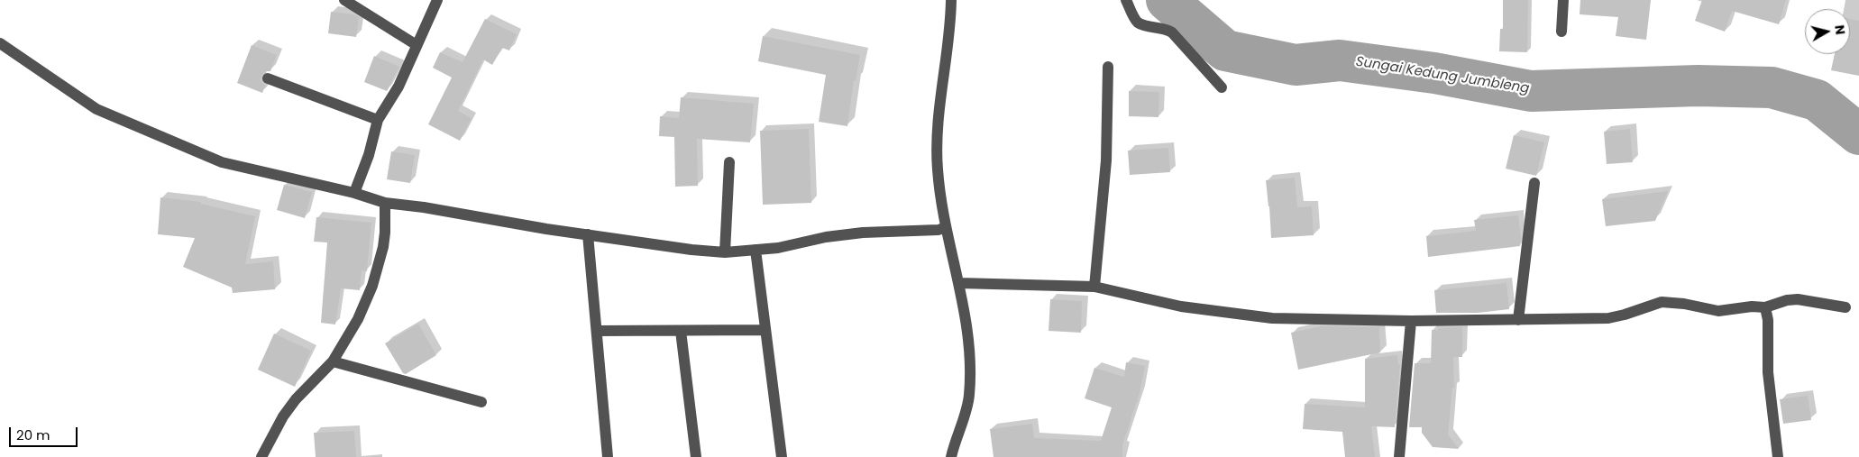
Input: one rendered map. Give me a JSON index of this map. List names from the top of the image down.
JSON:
{
  "water": ["Sungai Kedung Jumbleng"],
  "scale_bar": "20 m",
  "north": "right"
}
